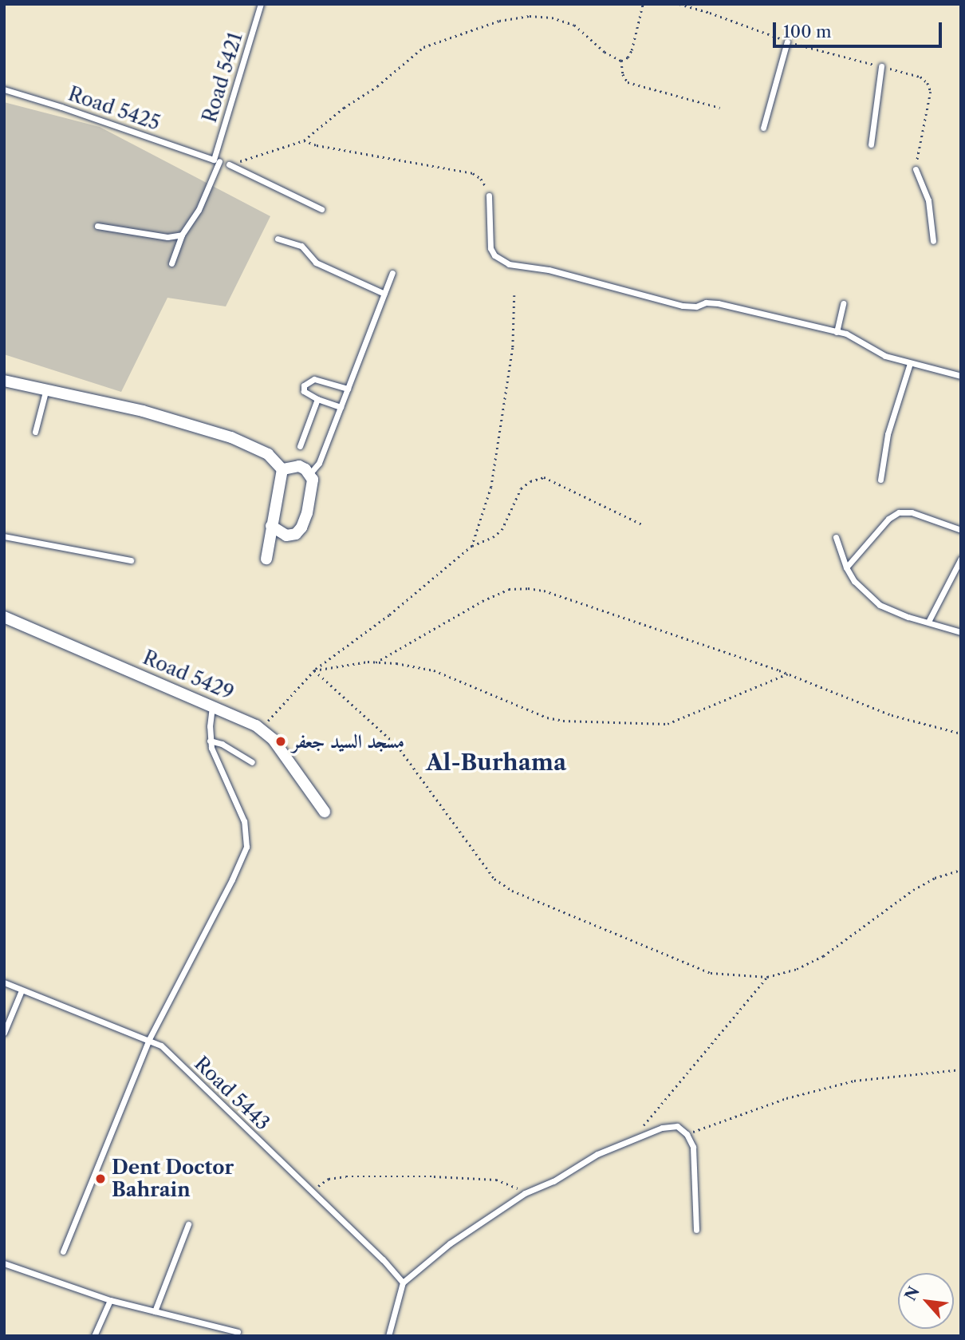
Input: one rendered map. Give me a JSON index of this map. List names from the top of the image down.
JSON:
{
  "streets": {
    "street": ["Road 5429"],
    "lane": ["Road 5421", "Road 5425", "Road 5443"]
  },
  "crossings": [
    ["Road 5421", "Road 5425"]
  ],
  "districts": ["Al-Burhama"],
  "places": ["مسجد السيد جعفر", "Dent Doctor Bahrain"],
  "scale_bar": "100 m",
  "north": "top left"
}
